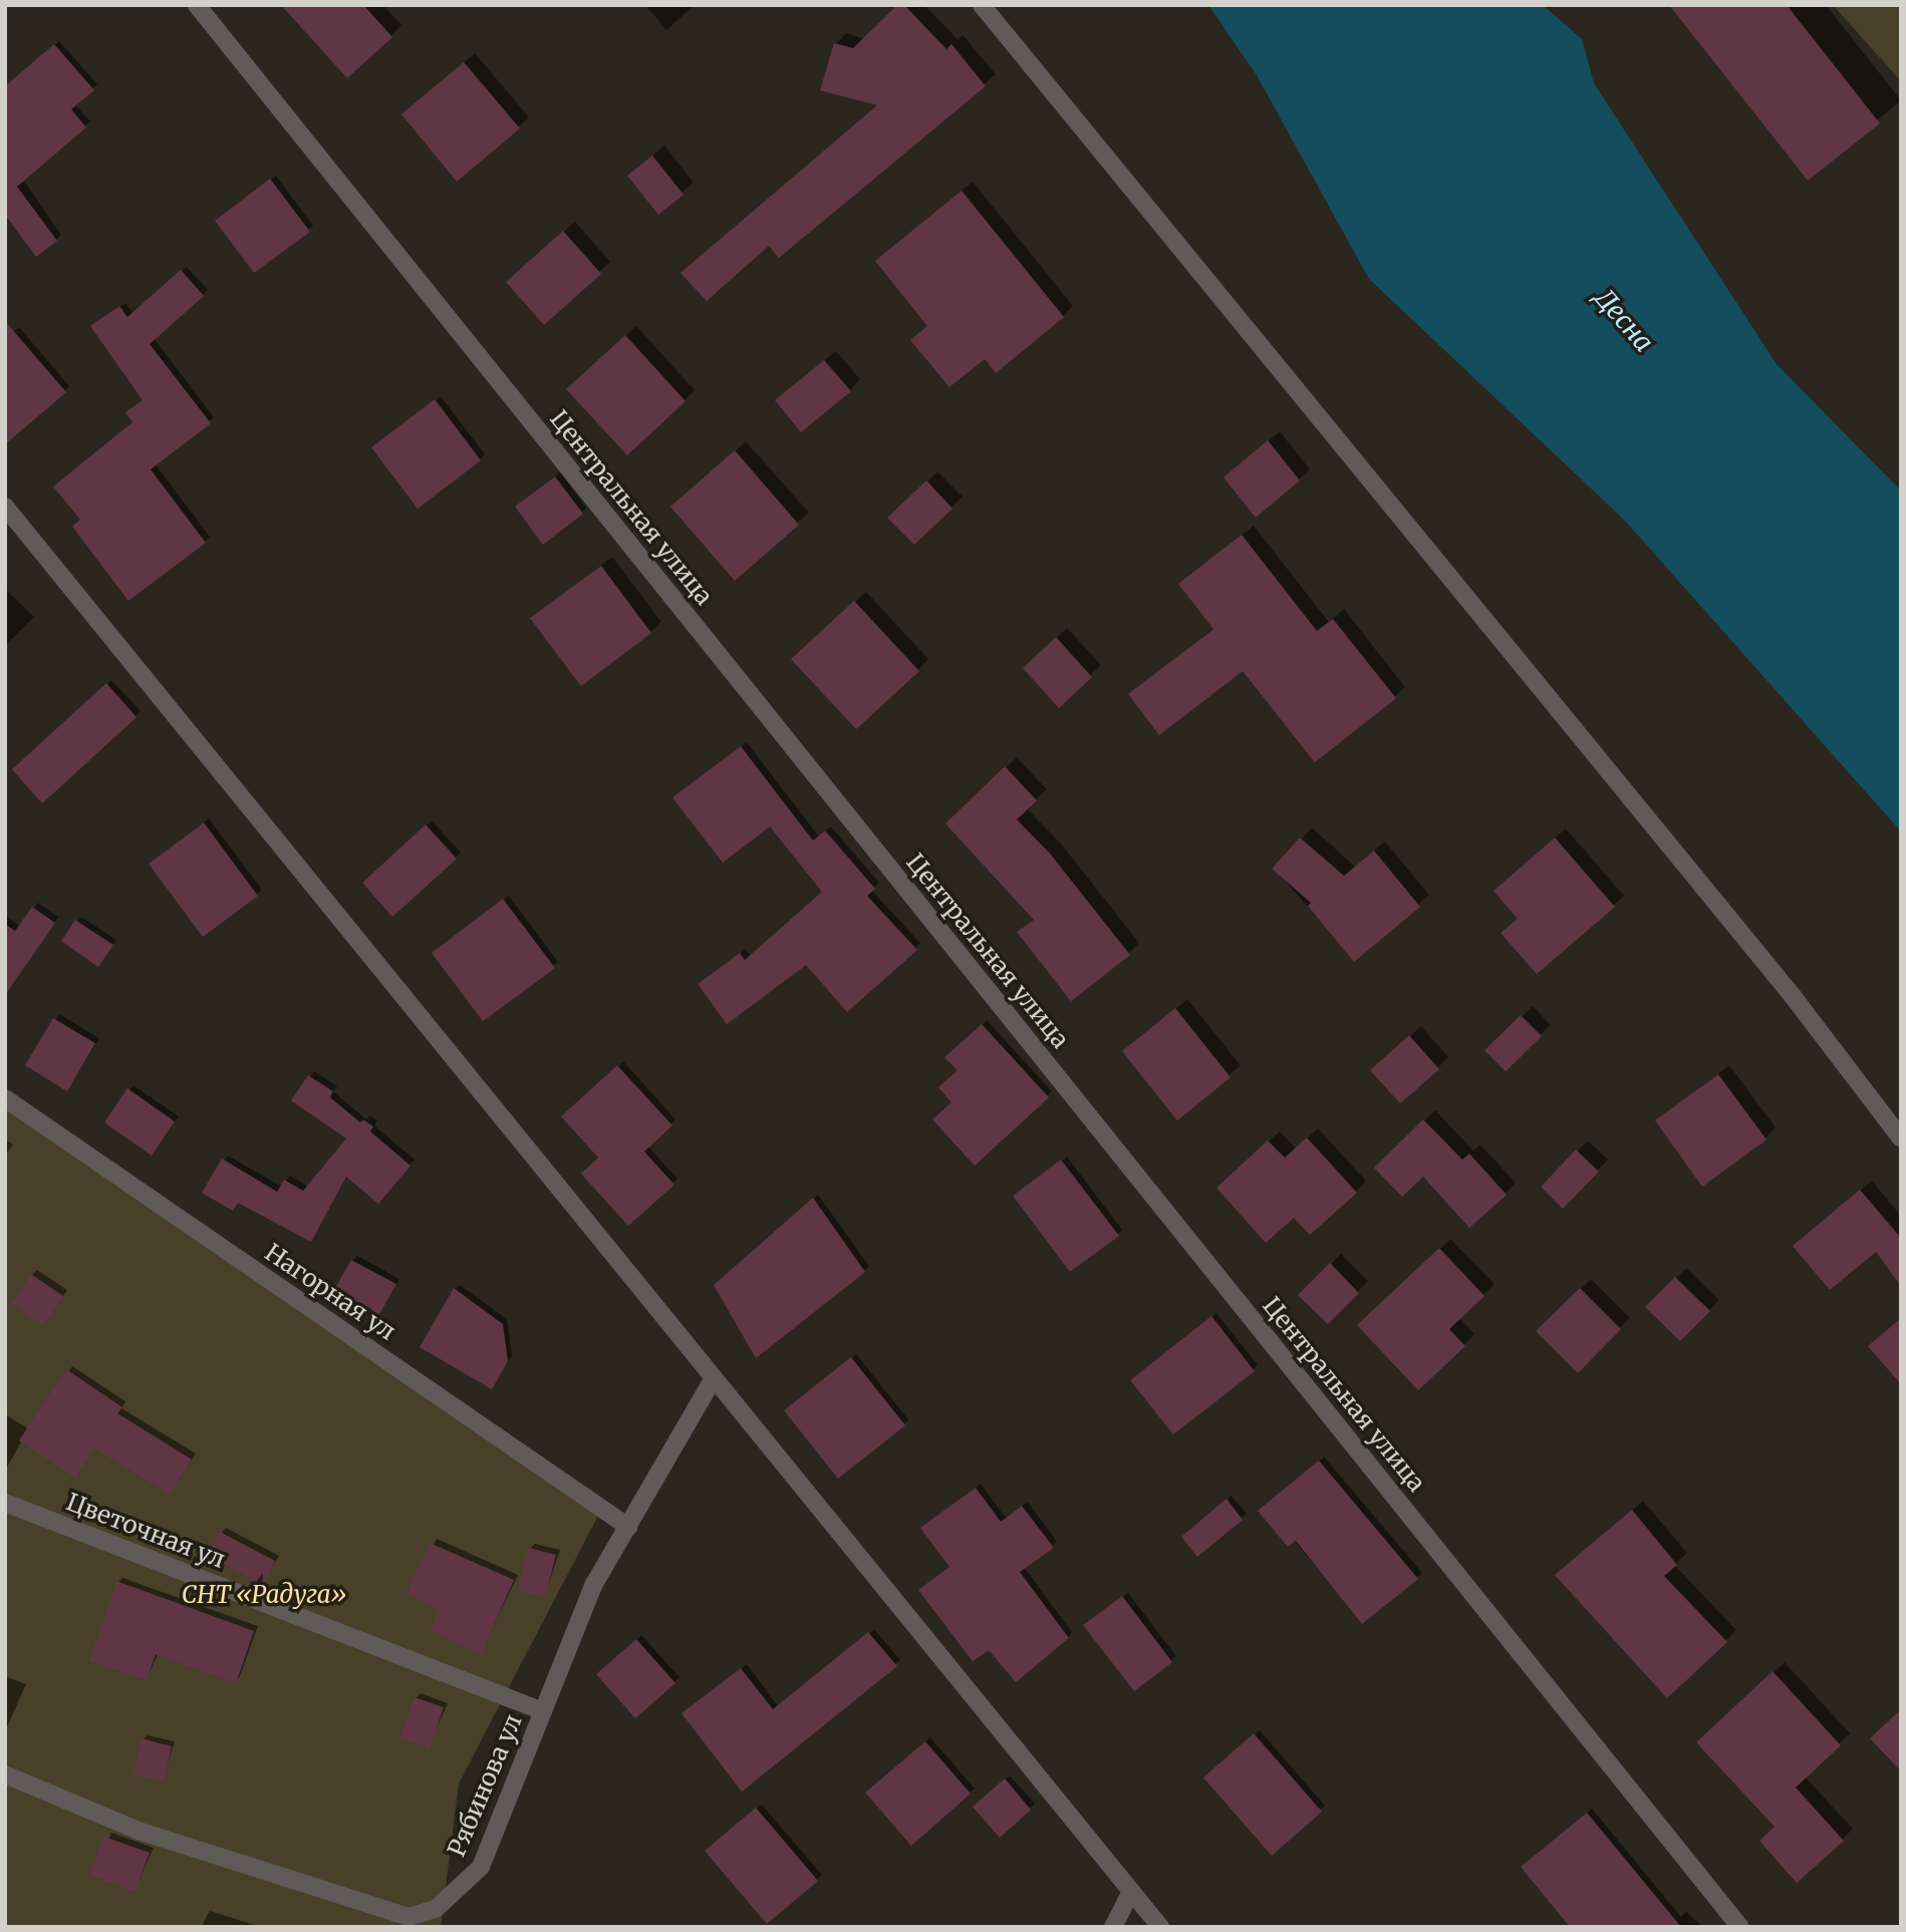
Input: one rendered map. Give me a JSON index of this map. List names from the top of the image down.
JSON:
{
  "streets": {
    "street": [
      "Центральная улица",
      "Нагорная ул",
      "Цветочная ул",
      "Рябинова ул"
    ]
  },
  "crossings": [
    ["Нагорная ул", "Рябинова ул"],
    ["Цветочная ул", "Рябинова ул"]
  ],
  "water": ["Десна"],
  "parks": ["СНТ «Радуга»"]
}
